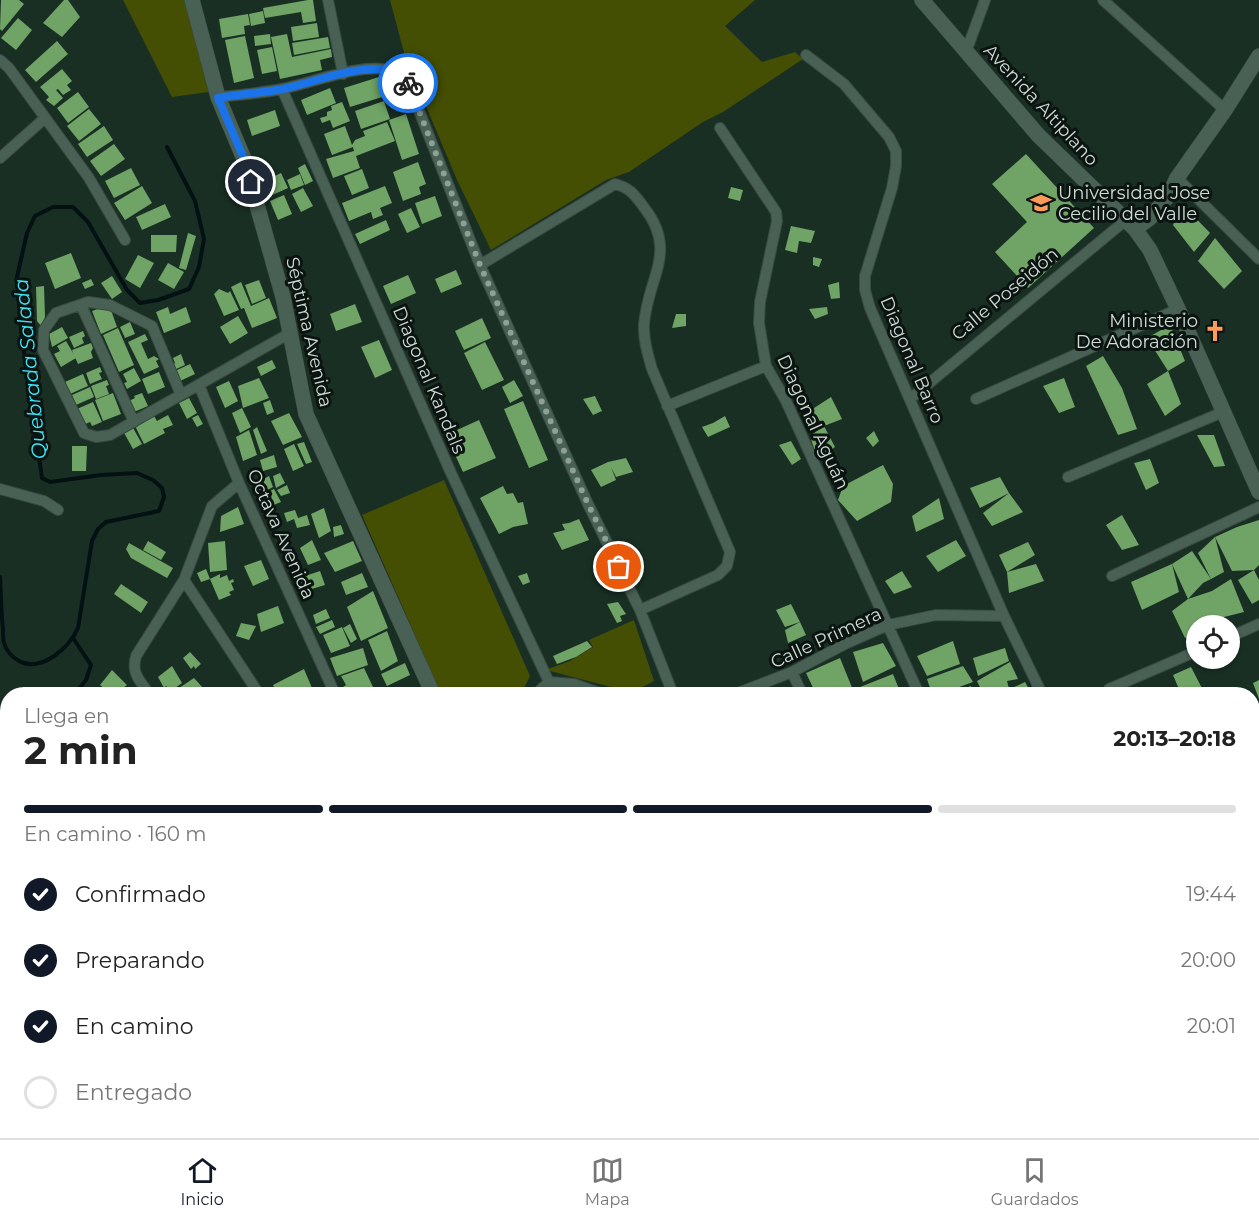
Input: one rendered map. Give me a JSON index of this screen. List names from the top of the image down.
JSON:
{
  "streets": {
    "street": [
      "Avenida Altiplano",
      "Calle Poseidón",
      "Séptima Avenida",
      "Diagonal Barro",
      "Diagonal Kandals",
      "Diagonal Aguán",
      "Octava Avenida",
      "Calle Primera"
    ]
  },
  "crossings": [
    ["Avenida Altiplano", "Calle Poseidón"],
    ["Calle Poseidón", "Diagonal Barro"],
    ["Diagonal Barro", "Calle Primera"],
    ["Diagonal Aguán", "Calle Primera"]
  ],
  "water": ["Quebrada Salada"],
  "places": {
    "school or university": ["Universidad Jose Cecilio del Valle"],
    "church": ["Ministerio De Adoración"]
  },
  "page": {
    "heading": ["2 min", "Llega en", "20:13–20:18"],
    "bar": "En camino · 160 m",
    "list": [
      ["Confirmado", "19:44"],
      ["Preparando", "20:00"],
      ["En camino", "20:01"],
      "Entregado"
    ],
    "tabs": ["Inicio", "Mapa", "Guardados"]
  }
}
